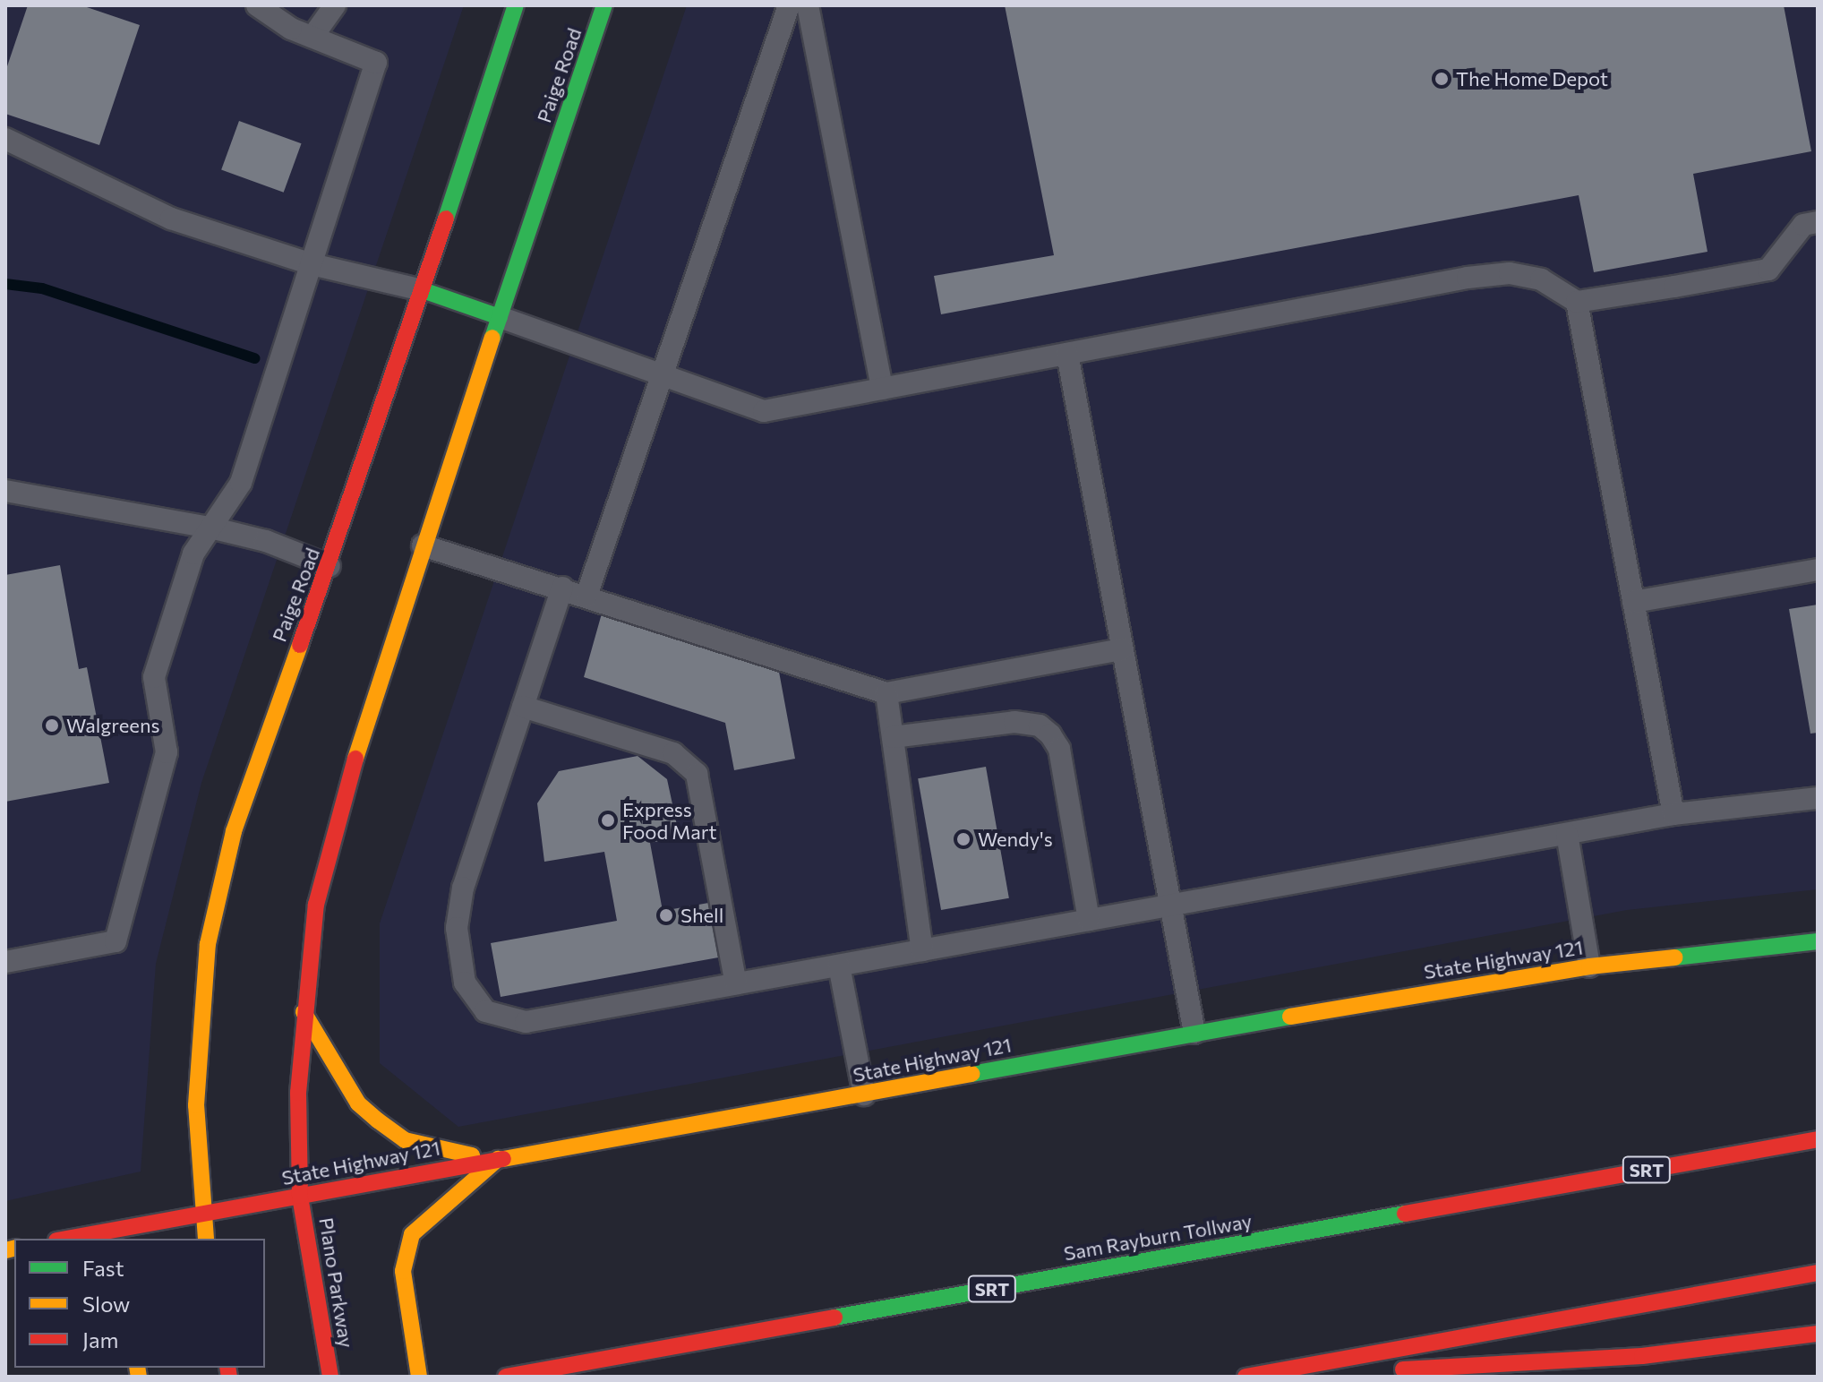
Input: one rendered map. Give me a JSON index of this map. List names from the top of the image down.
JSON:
{
  "streets": {
    "main road": [
      "Paige Road",
      "State Highway 121",
      "SRT",
      "Sam Rayburn Tollway",
      "Plano Parkway"
    ]
  },
  "crossings": [
    ["Paige Road", "State Highway 121"],
    ["Paige Road", "Plano Parkway"],
    ["State Highway 121", "Plano Parkway"]
  ],
  "places": [
    "The Home Depot",
    "Walgreens",
    "Express Food Mart",
    "Wendy's",
    "Shell"
  ],
  "legend": ["Fast", "Slow", "Jam"]
}
